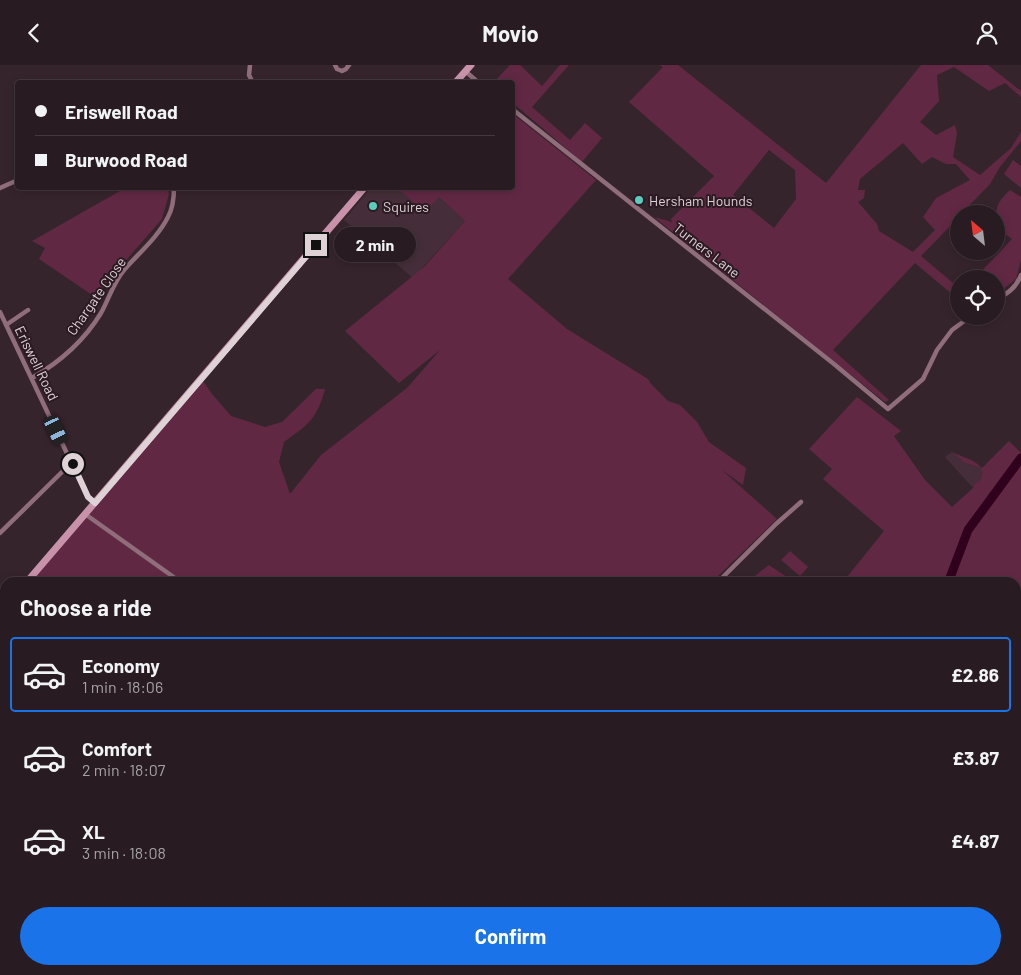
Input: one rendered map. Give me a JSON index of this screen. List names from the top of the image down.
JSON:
{
  "streets": {
    "street": ["Turners Lane", "Chargate Close", "Eriswell Road"]
  },
  "crossings": [
    ["Chargate Close", "Eriswell Road"]
  ],
  "places": ["Hersham Hounds", "Squires"],
  "north": "top left",
  "page": {
    "header": "Movio",
    "banner": ["Eriswell Road", "Burwood Road"],
    "bubble": "2 min",
    "heading": "Choose a ride",
    "list": [
      {
        "name": "Economy",
        "note": "1 min · 18:06",
        "value": "£2.86"
      },
      {
        "name": "Comfort",
        "note": "2 min · 18:07",
        "value": "£3.87"
      },
      {
        "name": "XL",
        "note": "3 min · 18:08",
        "value": "£4.87"
      }
    ],
    "buttons": "Confirm"
  }
}
